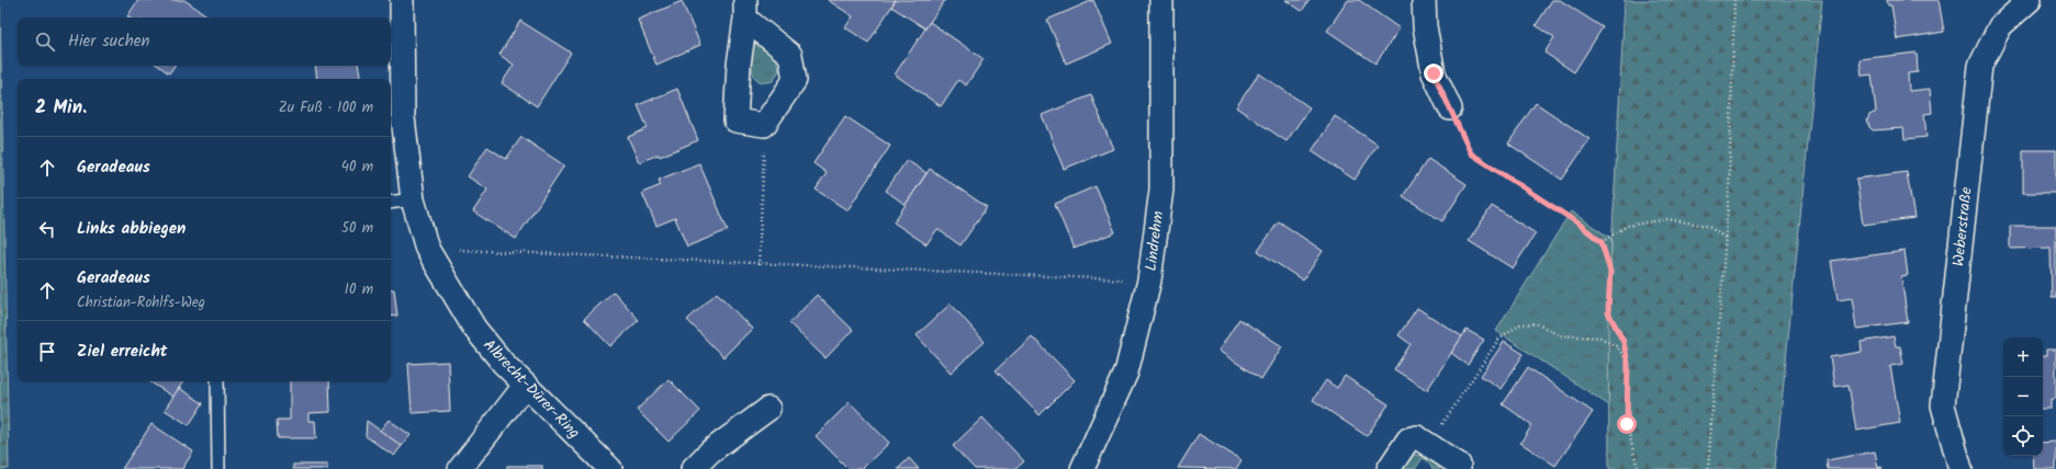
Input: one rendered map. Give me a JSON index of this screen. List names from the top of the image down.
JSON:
{
  "streets": {
    "street": ["Weberstraße", "Lindrehm", "Albrecht-Dürer-Ring"]
  },
  "page": {
    "search": "Hier suchen",
    "heading": ["2 Min.", "Zu Fuß · 100 m"],
    "list": [
      ["Geradeaus", "40 m"],
      ["Links abbiegen", "50 m"],
      ["Geradeaus", "Christian-Rohlfs-Weg", "10 m"],
      "Ziel erreicht"
    ],
    "map_buttons": ["+", "−"]
  }
}
